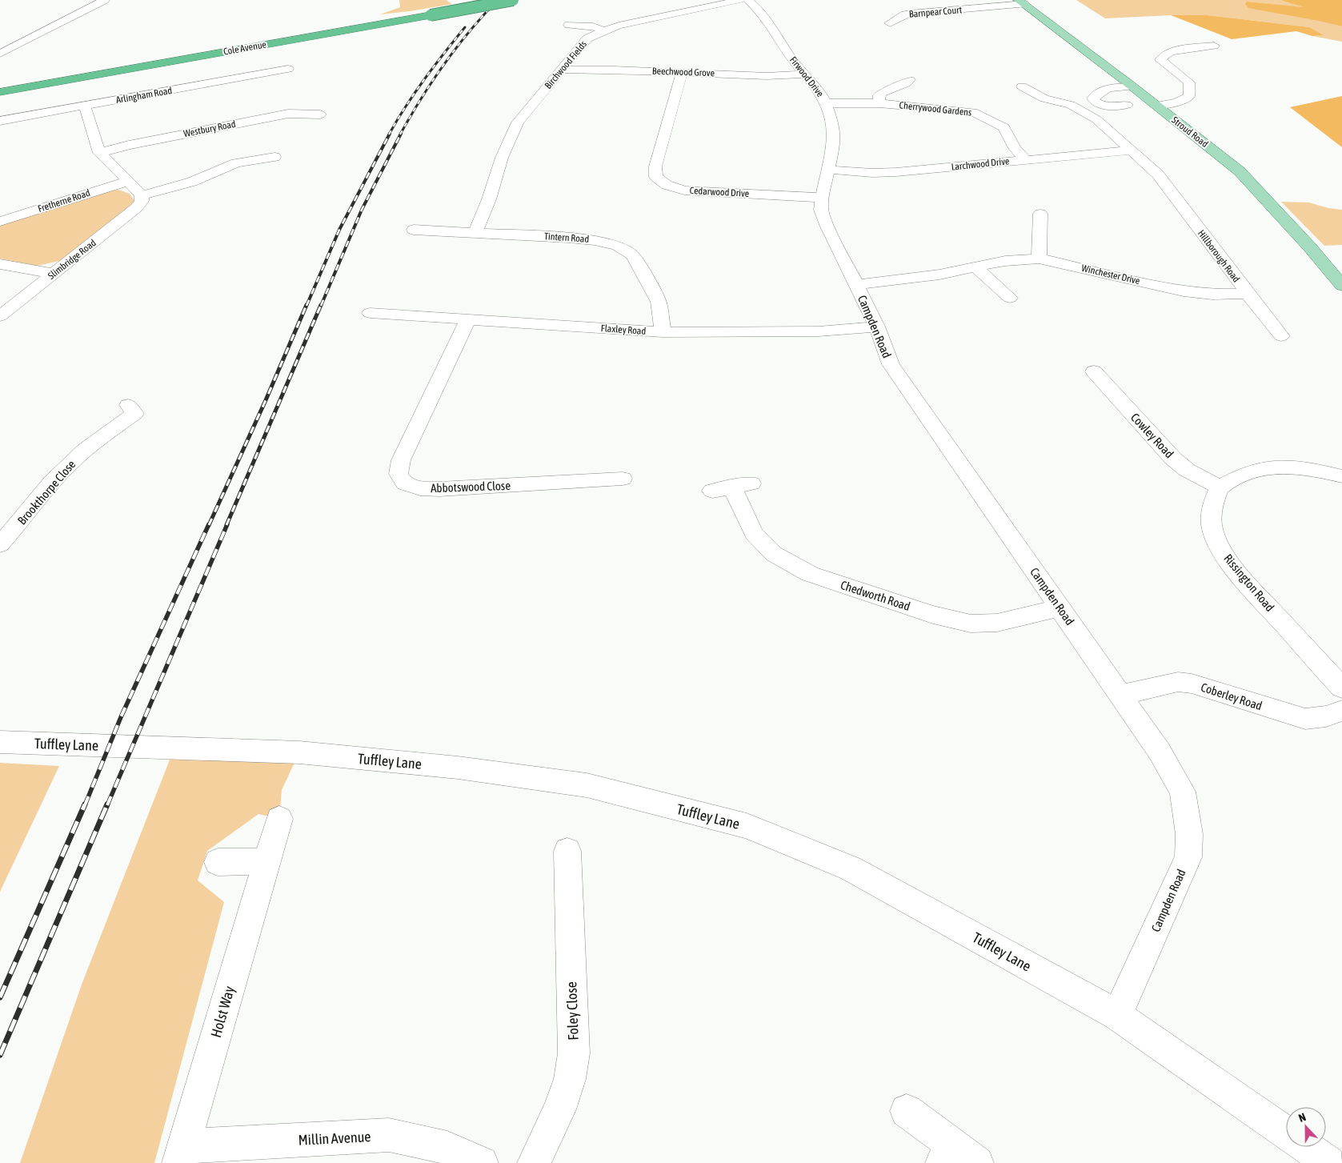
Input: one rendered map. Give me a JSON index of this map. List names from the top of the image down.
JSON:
{
  "streets": {
    "highway": ["Cole Avenue"],
    "main road": ["Stroud Road"],
    "street": [
      "Barnpear Court",
      "Birchwood Fields",
      "Beechwood Grove",
      "Firwood Drive",
      "Arlingham Road",
      "Cherrywood Gardens",
      "Westbury Road",
      "Larchwood Drive",
      "Cedarwood Drive",
      "Fretherne Road",
      "Tintern Road",
      "Hillborough Road",
      "Slimbridge Road",
      "Winchester Drive",
      "Campden Road",
      "Flaxley Road",
      "Cowley Road",
      "Abbotswood Close",
      "Brookthorpe Close",
      "Rissington Road",
      "Chedworth Road",
      "Coberley Road",
      "Tuffley Lane",
      "Foley Close",
      "Holst Way",
      "Millin Avenue"
    ]
  },
  "crossings": [
    ["Barnpear Court", "Stroud Road"],
    ["Birchwood Fields", "Beechwood Grove"],
    ["Birchwood Fields", "Tintern Road"],
    ["Beechwood Grove", "Firwood Drive"],
    ["Beechwood Grove", "Cedarwood Drive"],
    ["Firwood Drive", "Cherrywood Gardens"],
    ["Firwood Drive", "Larchwood Drive"],
    ["Firwood Drive", "Cedarwood Drive"],
    ["Firwood Drive", "Campden Road"],
    ["Cherrywood Gardens", "Larchwood Drive"],
    ["Larchwood Drive", "Cedarwood Drive"],
    ["Larchwood Drive", "Hillborough Road"],
    ["Larchwood Drive", "Campden Road"],
    ["Cedarwood Drive", "Campden Road"],
    ["Tintern Road", "Flaxley Road"],
    ["Hillborough Road", "Winchester Drive"],
    ["Winchester Drive", "Campden Road"],
    ["Campden Road", "Flaxley Road"],
    ["Campden Road", "Chedworth Road"],
    ["Campden Road", "Coberley Road"],
    ["Campden Road", "Tuffley Lane"],
    ["Flaxley Road", "Abbotswood Close"],
    ["Cowley Road", "Rissington Road"],
    ["Holst Way", "Millin Avenue"]
  ],
  "north": "top"
}
